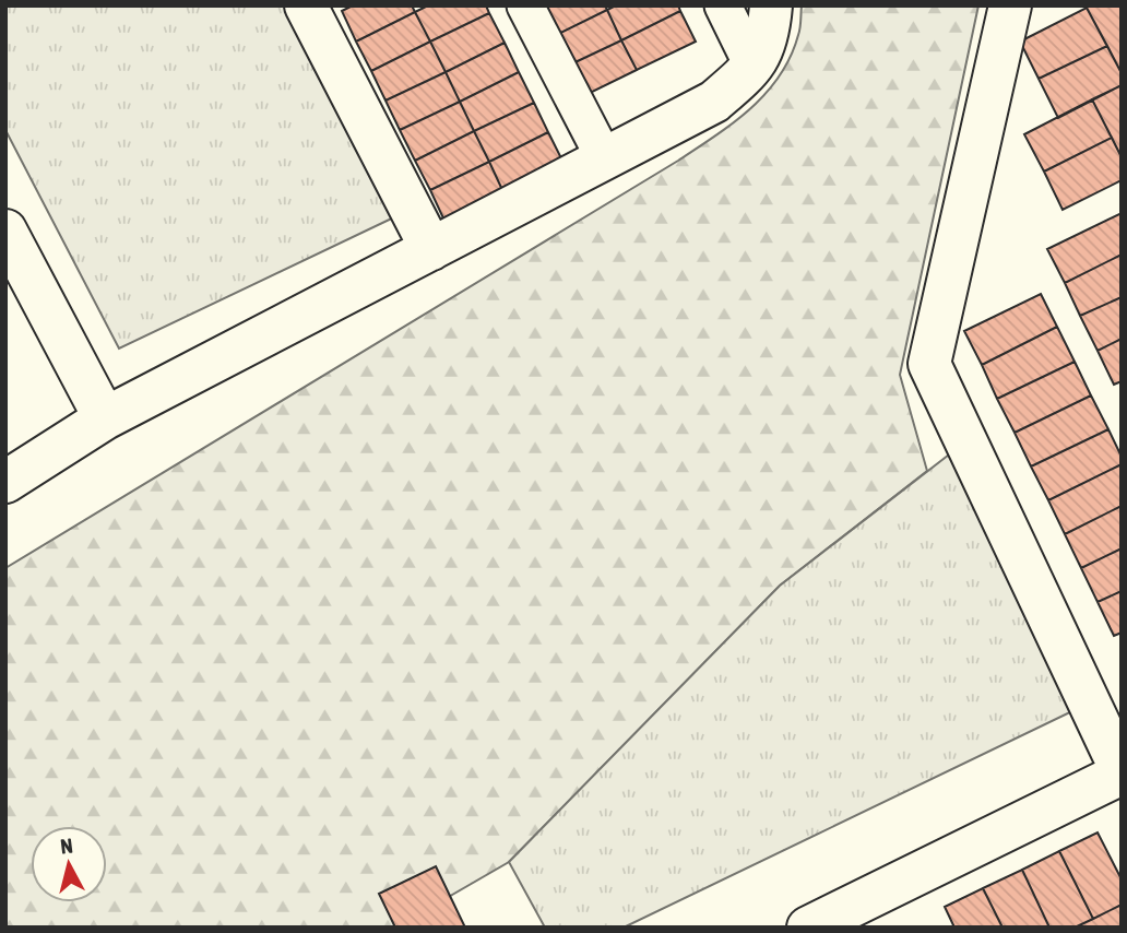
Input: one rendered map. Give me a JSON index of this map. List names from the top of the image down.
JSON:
{
  "north": "top"
}
